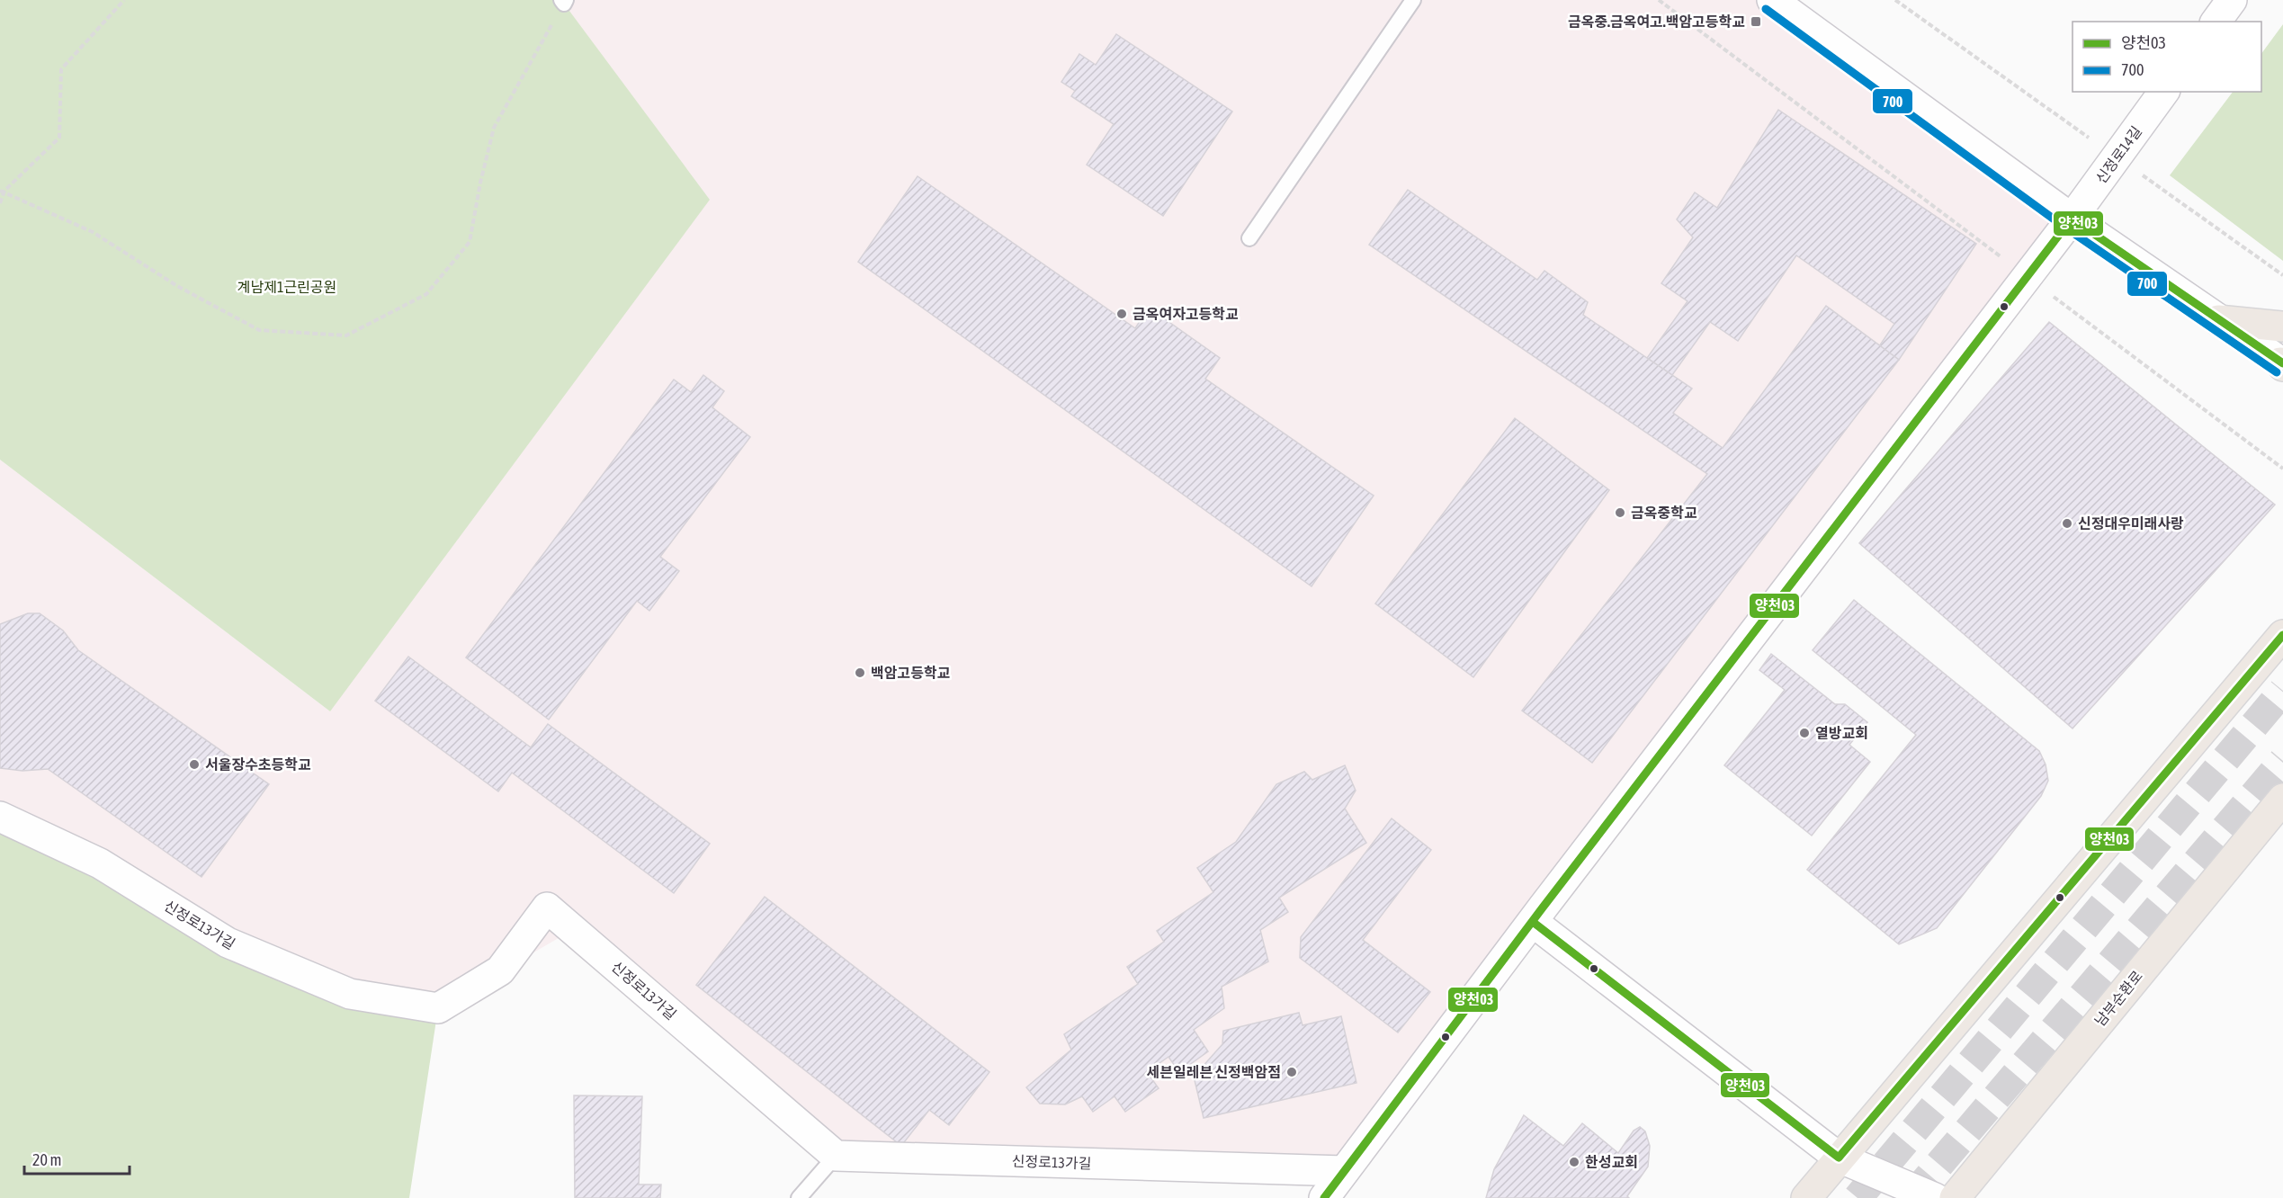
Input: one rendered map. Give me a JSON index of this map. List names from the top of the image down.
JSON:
{
  "streets": {
    "main road": ["남부순환로"],
    "street": ["신정로14길", "신정로13가길"]
  },
  "crossings": [
    ["신정로14길", "신정로13가길"]
  ],
  "parks": ["계남제1근린공원"],
  "places": {
    "transit": ["금옥중.금옥여고.백암고등학교"],
    "other": [
      "금옥여자고등학교",
      "금옥중학교",
      "신정대우미래사랑",
      "백암고등학교",
      "열방교회",
      "서울장수초등학교",
      "세븐일레븐 신정백암점",
      "한성교회"
    ]
  },
  "lines": ["transit line 700", "transit line 양천03"],
  "legend": ["양천03", "700"],
  "scale_bar": "20 m"
}
